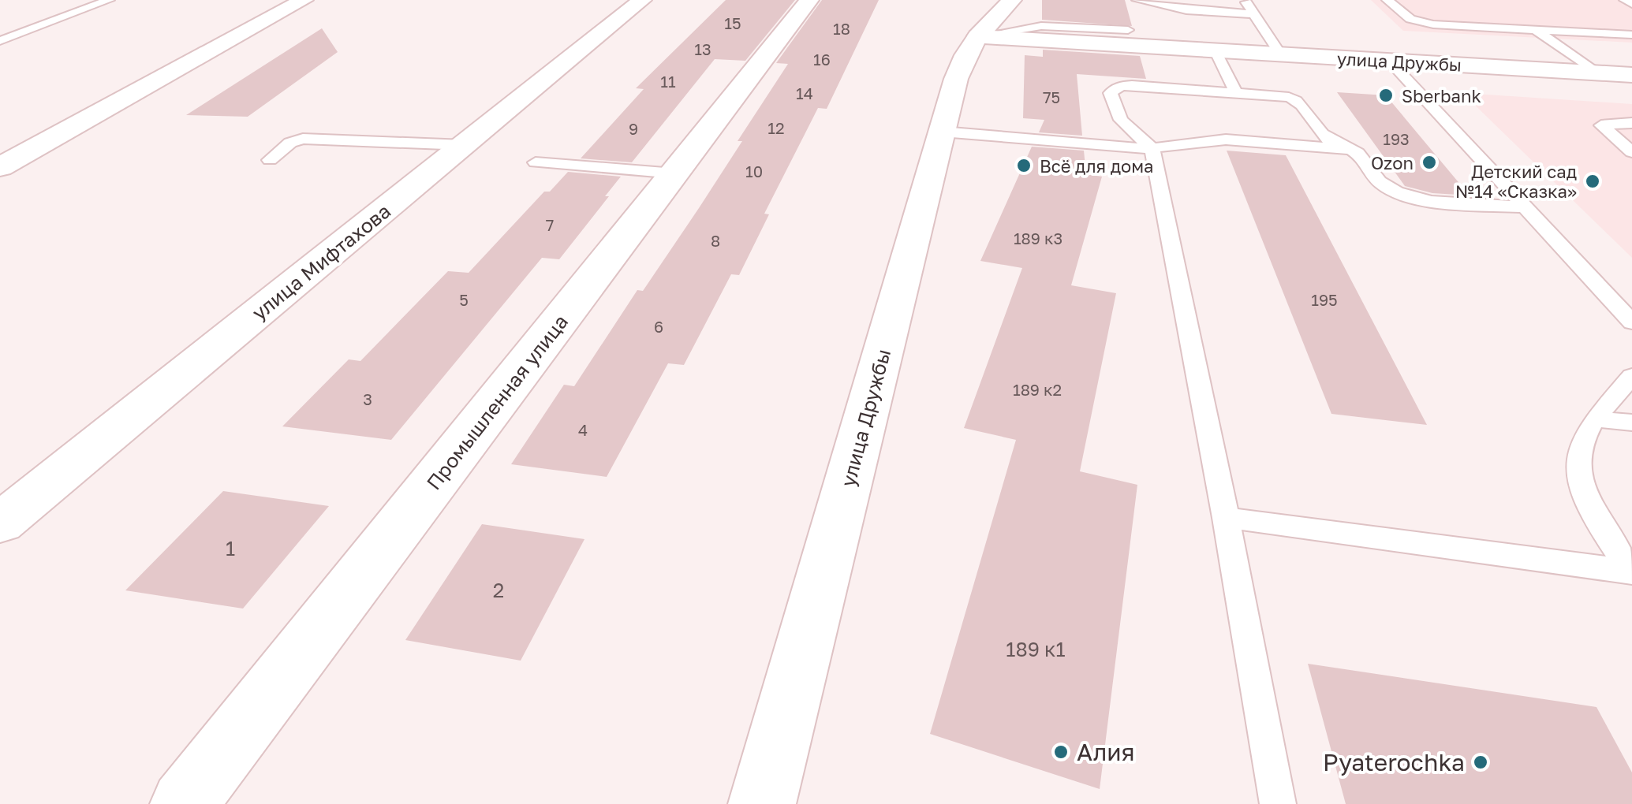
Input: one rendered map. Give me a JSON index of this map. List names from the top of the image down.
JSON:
{
  "streets": {
    "street": ["улица Дружбы", "улица Мифтахова", "Промышленная улица"]
  },
  "places": [
    "Sberbank",
    "Ozon",
    "Всё для дома",
    "Детский сад №14 «Сказка»",
    "Алия",
    "Pyaterochka"
  ],
  "house_numbers": [
    "15",
    "18",
    "13",
    "16",
    "11",
    "14",
    "75",
    "12",
    "9",
    "193",
    "10",
    "7",
    "189 к3",
    "8",
    "5",
    "195",
    "6",
    "189 к2",
    "3",
    "4",
    "1",
    "2",
    "189 к1"
  ]
}
